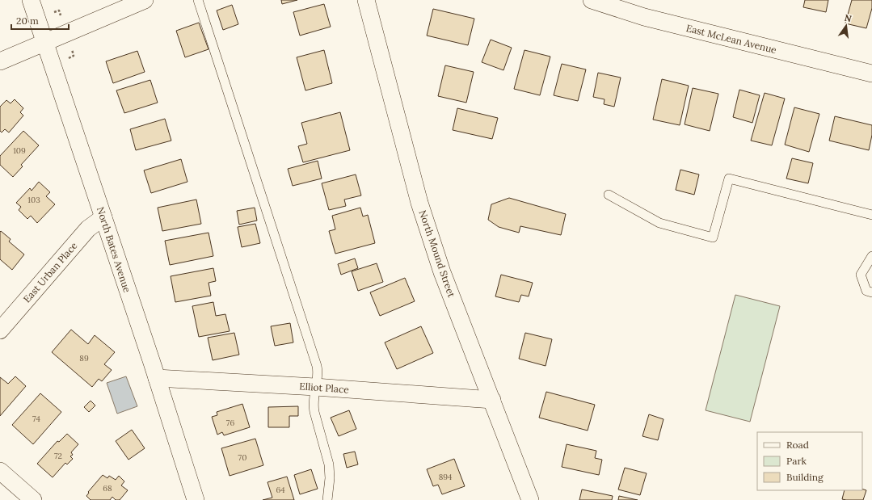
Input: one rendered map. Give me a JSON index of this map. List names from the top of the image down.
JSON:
{
  "streets": {
    "street": [
      "East McLean Avenue",
      "North Bates Avenue",
      "North Mound Street",
      "East Urban Place",
      "Elliot Place"
    ]
  },
  "crossings": [
    ["North Bates Avenue", "East Urban Place"],
    ["North Bates Avenue", "Elliot Place"],
    ["North Mound Street", "Elliot Place"]
  ],
  "house_numbers": [
    "109",
    "103",
    "89",
    "74",
    "76",
    "72",
    "70",
    "894",
    "68",
    "64"
  ],
  "legend": ["Road", "Park", "Building"],
  "scale_bar": "20 m",
  "north": "top"
}
